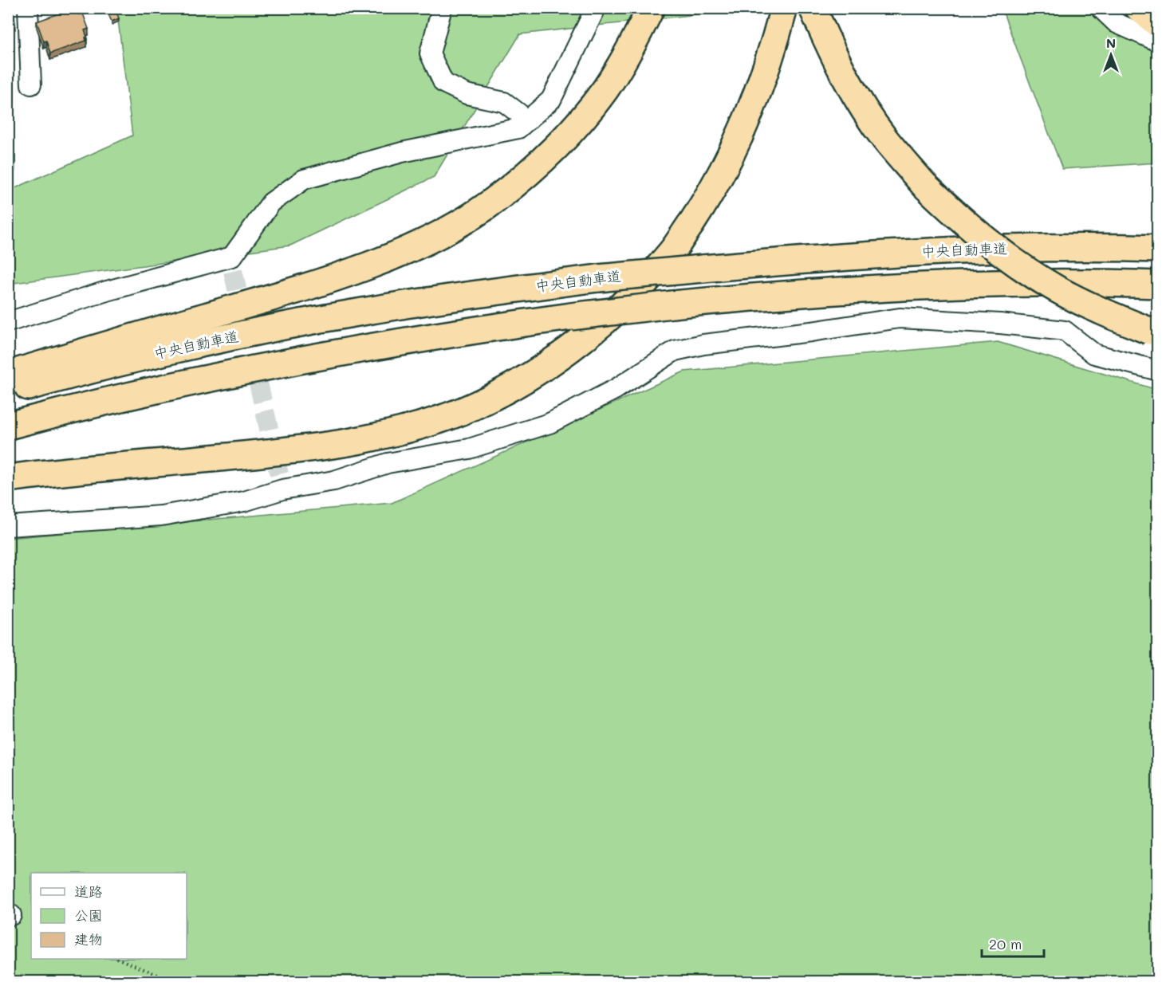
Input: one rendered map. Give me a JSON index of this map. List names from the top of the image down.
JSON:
{
  "streets": {
    "highway": ["中央自動車道"]
  },
  "legend": ["道路", "公園", "建物"],
  "scale_bar": "20 m",
  "north": "top"
}
